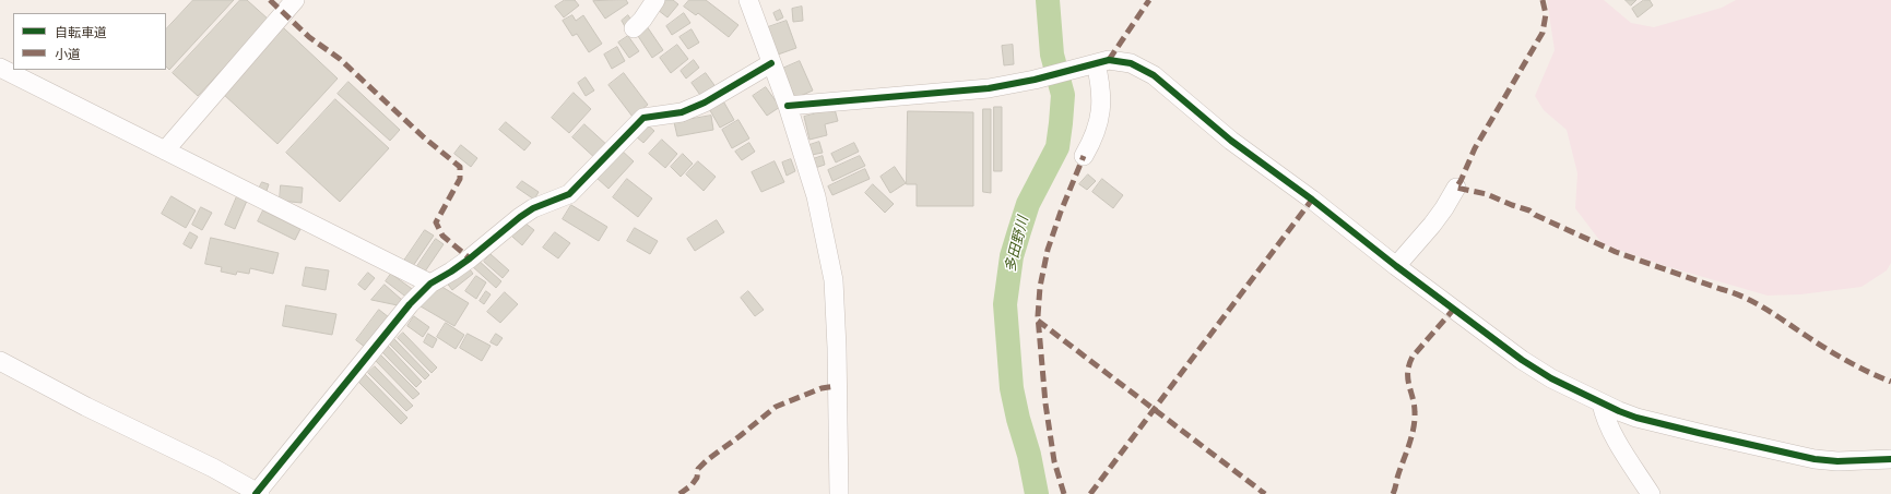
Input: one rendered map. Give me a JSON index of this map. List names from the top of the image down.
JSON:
{
  "water": ["多田野川"],
  "legend": ["自転車道", "小道"]
}
